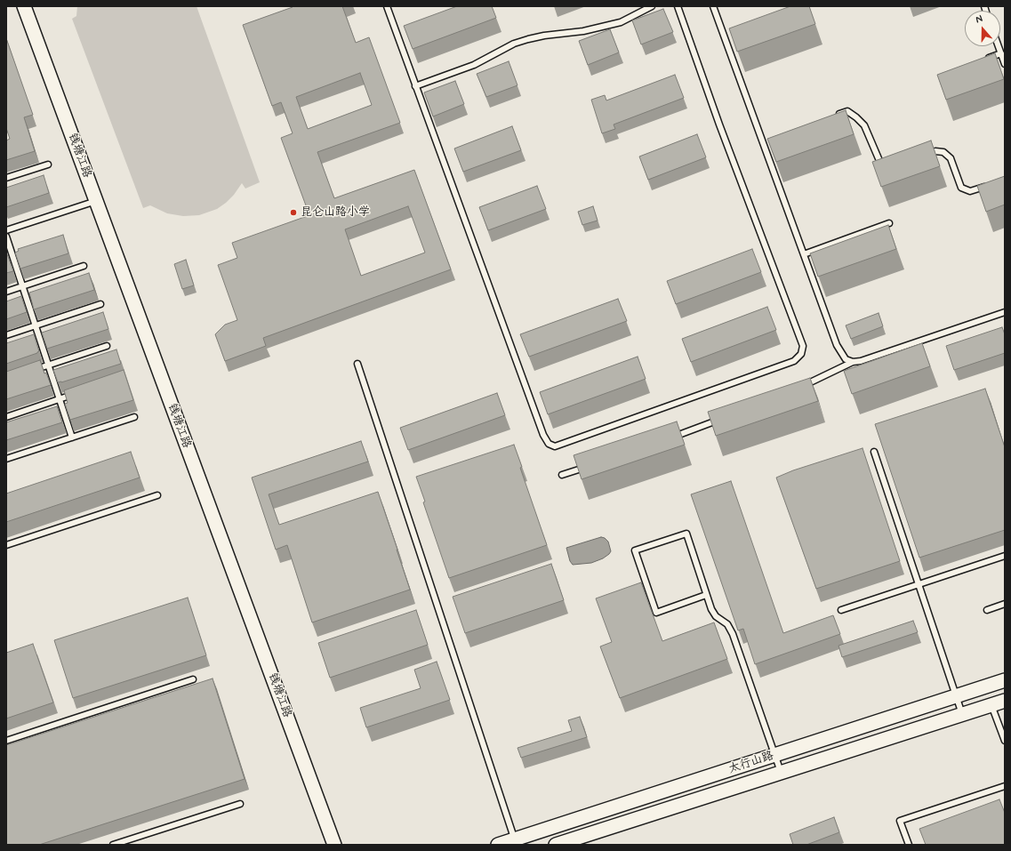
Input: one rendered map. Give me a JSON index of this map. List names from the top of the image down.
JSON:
{
  "streets": {
    "street": ["钱塘江路", "太行山路"]
  },
  "places": ["昆仑山路小学"],
  "north": "top"
}
